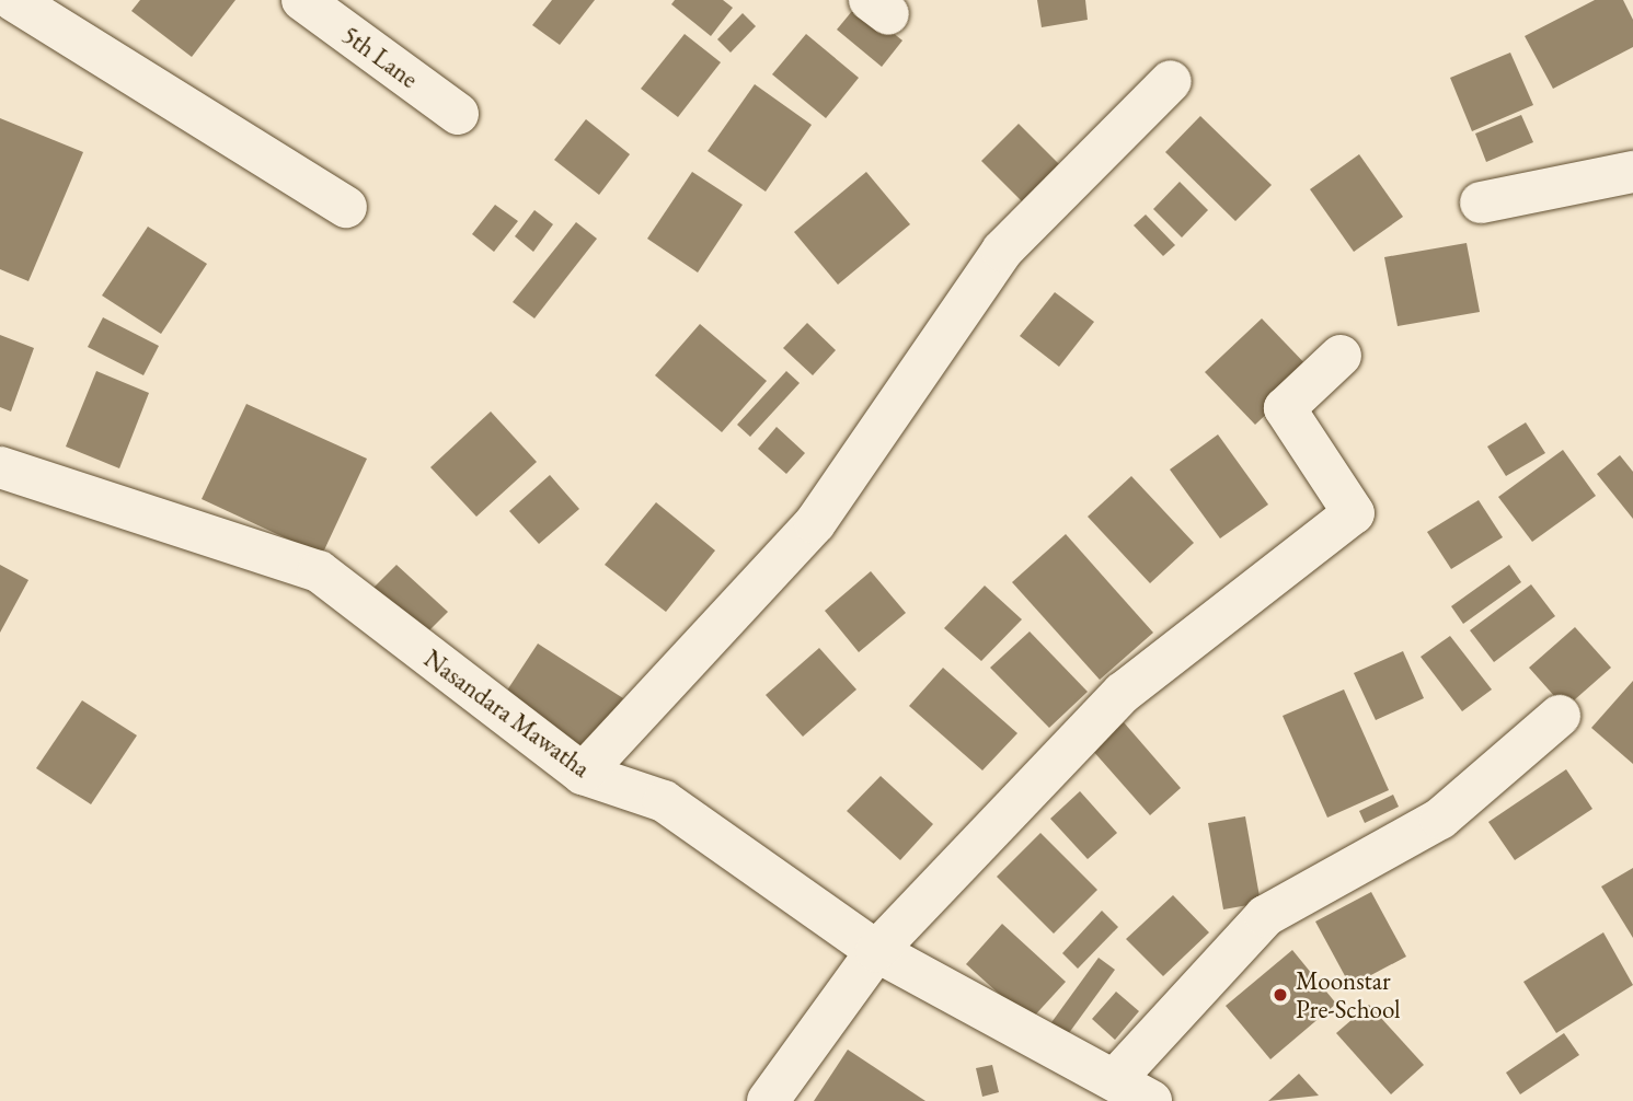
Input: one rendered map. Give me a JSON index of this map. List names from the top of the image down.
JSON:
{
  "streets": {
    "street": ["5th Lane", "Nasandara Mawatha"]
  },
  "places": ["Moonstar Pre-School"]
}
